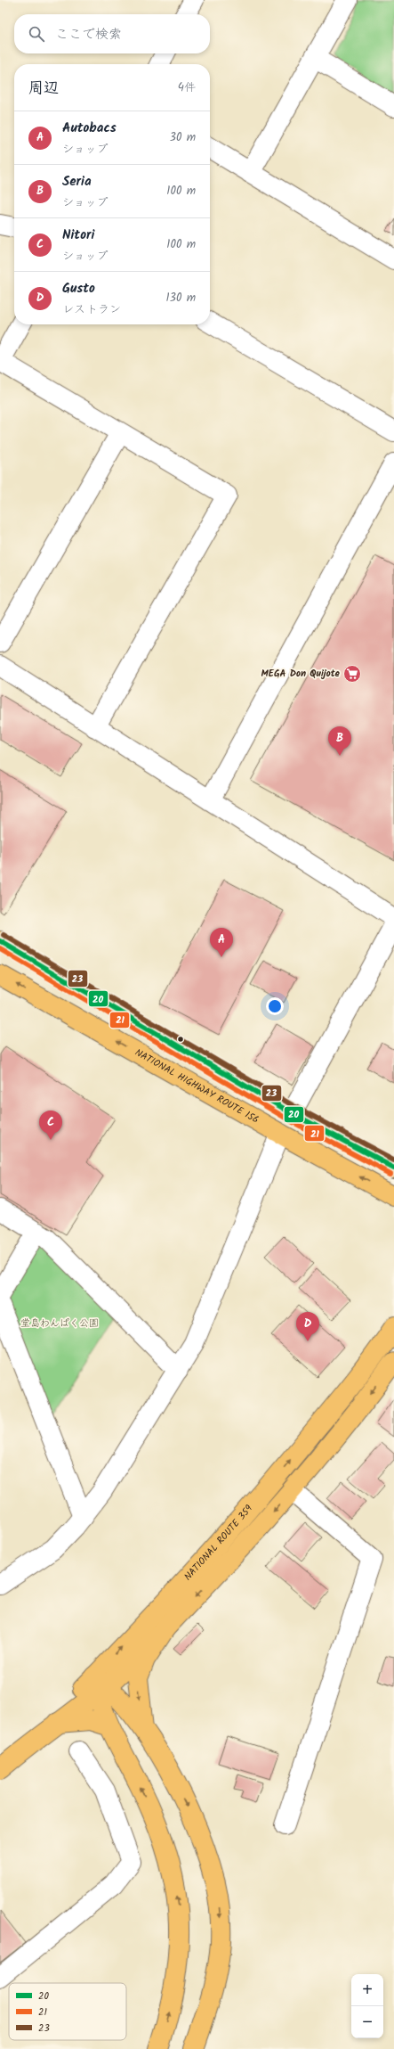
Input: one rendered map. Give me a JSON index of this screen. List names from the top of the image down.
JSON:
{
  "streets": {
    "highway": ["NATIONAL HIGHWAY ROUTE 156", "NATIONAL ROUTE 359"]
  },
  "parks": ["堂島わんぱく公園"],
  "places": {
    "supermarket": ["MEGA Don Quijote"]
  },
  "lines": ["transit line 23", "transit line 20", "transit line 21"],
  "legend": ["20", "21", "23"],
  "page": {
    "search": "ここで検索",
    "heading": ["周辺", "4件"],
    "list": [
      {
        "mark": "A",
        "name": "Autobacs",
        "note": "ショップ",
        "value": "30 m"
      },
      {
        "mark": "B",
        "name": "Seria",
        "note": "ショップ",
        "value": "100 m"
      },
      {
        "mark": "C",
        "name": "Nitori",
        "note": "ショップ",
        "value": "100 m"
      },
      {
        "mark": "D",
        "name": "Gusto",
        "note": "レストラン",
        "value": "130 m"
      }
    ],
    "pins": [
      "B",
      "A",
      "C",
      "D"
    ],
    "map_buttons": ["+", "−"]
  }
}
